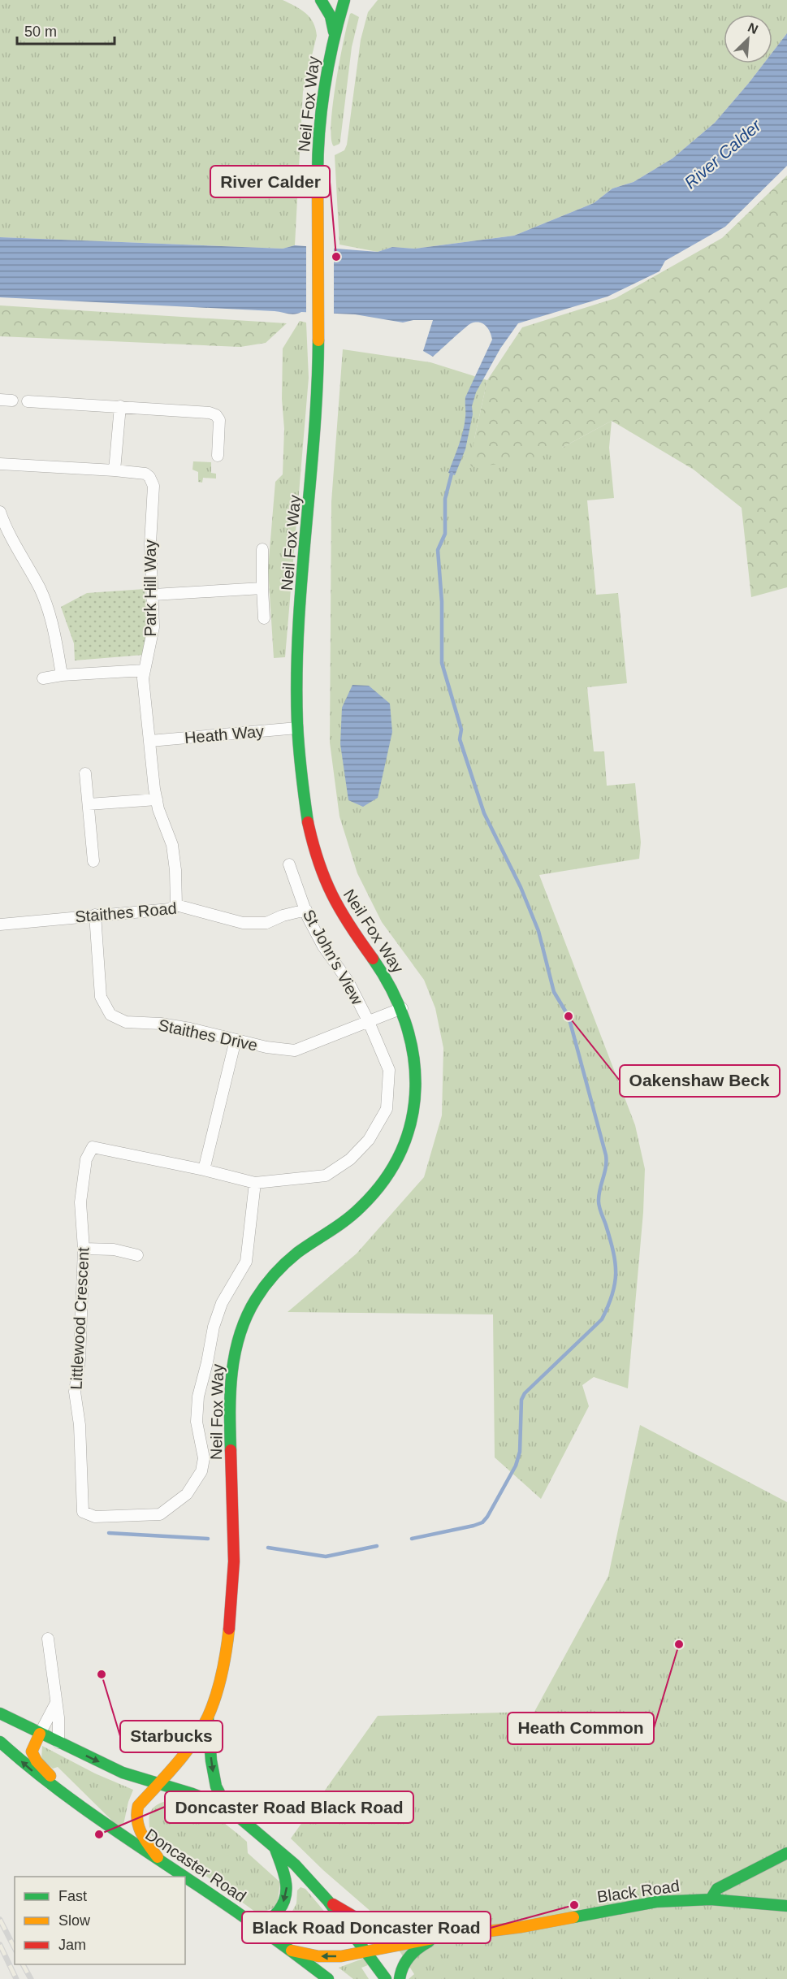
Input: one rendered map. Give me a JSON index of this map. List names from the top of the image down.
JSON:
{
  "streets": {
    "main road": ["Neil Fox Way", "Doncaster Road", "Black Road"],
    "street": [
      "Park Hill Way",
      "Heath Way",
      "Staithes Road",
      "St John's View",
      "Staithes Drive",
      "Littlewood Crescent"
    ]
  },
  "crossings": [
    ["Neil Fox Way", "Heath Way"],
    ["Neil Fox Way", "Staithes Drive"],
    ["Neil Fox Way", "Doncaster Road"],
    ["Park Hill Way", "Heath Way"],
    ["Park Hill Way", "Staithes Road"],
    ["Staithes Road", "St John's View"],
    ["Staithes Road", "Staithes Drive"],
    ["St John's View", "Staithes Drive"],
    ["St John's View", "Littlewood Crescent"],
    ["Staithes Drive", "Littlewood Crescent"],
    ["Doncaster Road", "Black Road"]
  ],
  "water": ["River Calder"],
  "places": [
    "River Calder",
    "Oakenshaw Beck",
    "Heath Common",
    "Starbucks",
    "Doncaster Road Black Road",
    "Black Road Doncaster Road"
  ],
  "legend": ["Fast", "Slow", "Jam"],
  "scale_bar": "50 m",
  "north": "top right"
}
